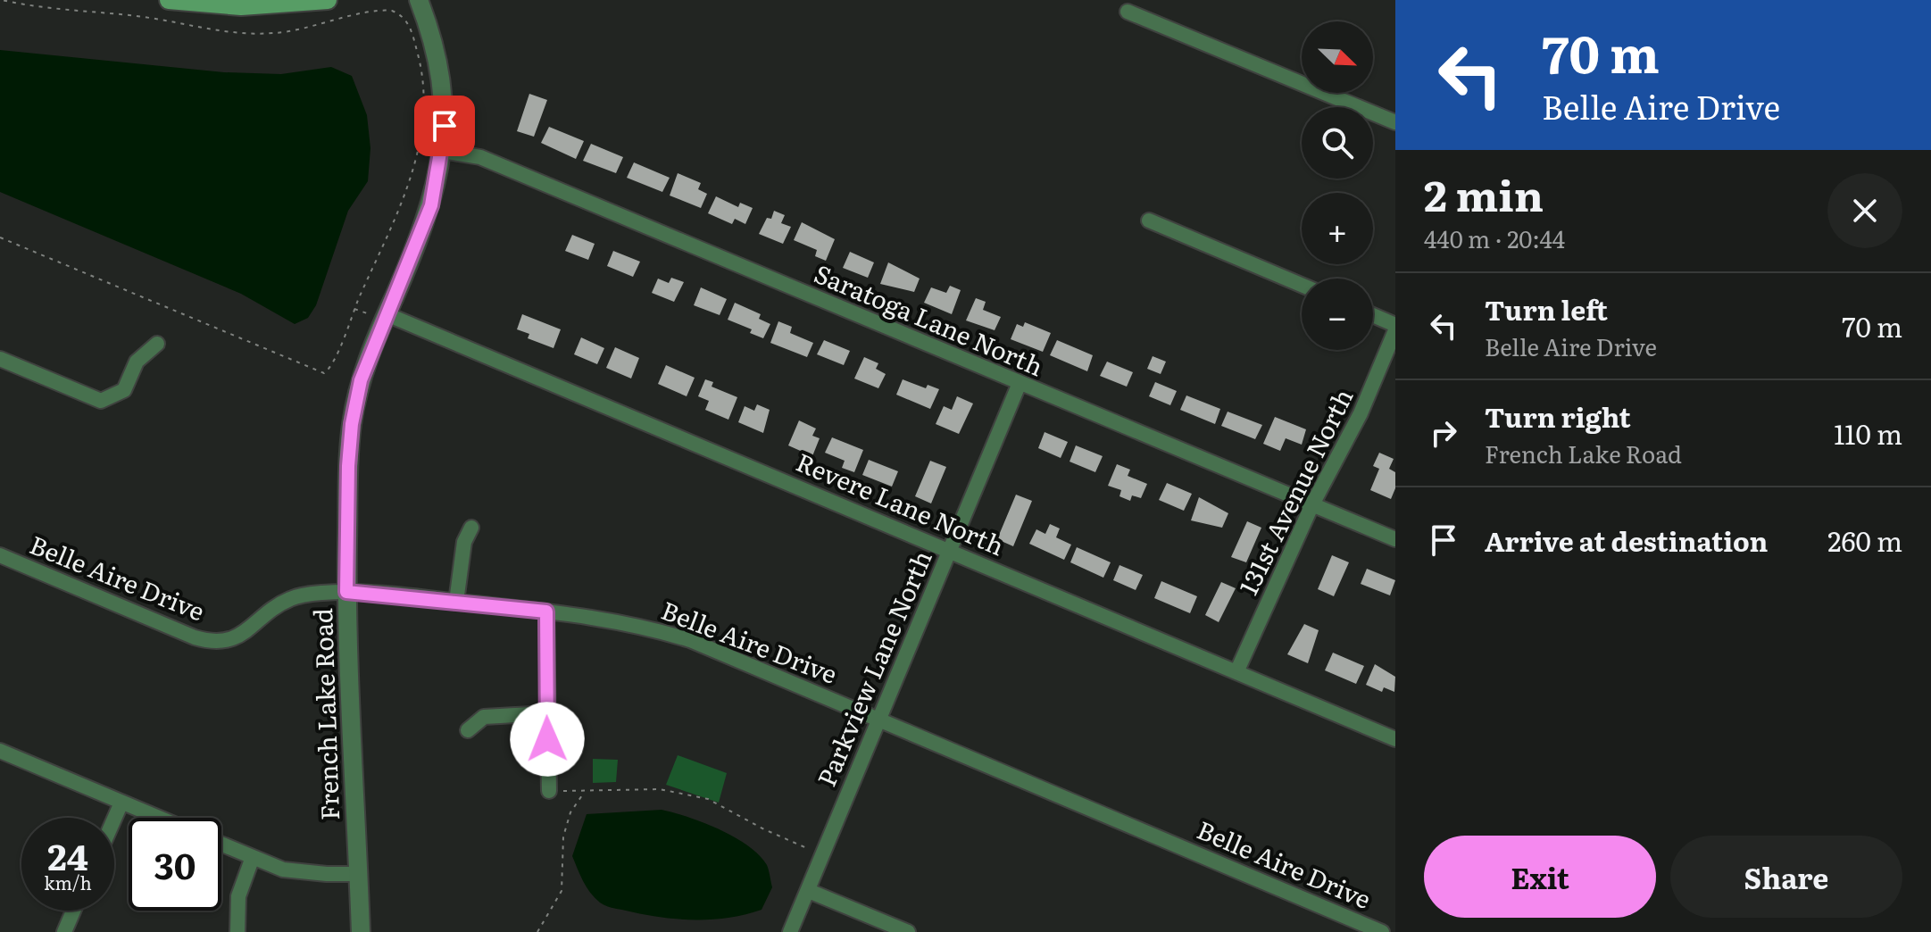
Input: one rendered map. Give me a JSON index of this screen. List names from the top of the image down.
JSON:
{
  "streets": {
    "street": [
      "Saratoga Lane North",
      "131st Avenue North",
      "Revere Lane North",
      "Belle Aire Drive",
      "Parkview Lane North",
      "French Lake Road"
    ]
  },
  "crossings": [
    ["Saratoga Lane North", "131st Avenue North"],
    ["Saratoga Lane North", "Parkview Lane North"],
    ["Saratoga Lane North", "French Lake Road"],
    ["131st Avenue North", "Revere Lane North"],
    ["Revere Lane North", "Parkview Lane North"],
    ["Revere Lane North", "French Lake Road"],
    ["Belle Aire Drive", "Parkview Lane North"],
    ["Belle Aire Drive", "French Lake Road"]
  ],
  "north": "bottom right",
  "page": {
    "turn": ["70 m", "Belle Aire Drive"],
    "map_buttons": ["+", "−"],
    "heading": ["2 min", "440 m · 20:44"],
    "list": [
      {
        "name": "Turn left",
        "note": "Belle Aire Drive",
        "value": "70 m"
      },
      {
        "name": "Turn right",
        "note": "French Lake Road",
        "value": "110 m"
      },
      {
        "name": "Arrive at destination",
        "value": "260 m"
      }
    ],
    "speed": "24 km/h",
    "limit": "30",
    "buttons": ["Exit", "Share"]
  }
}
